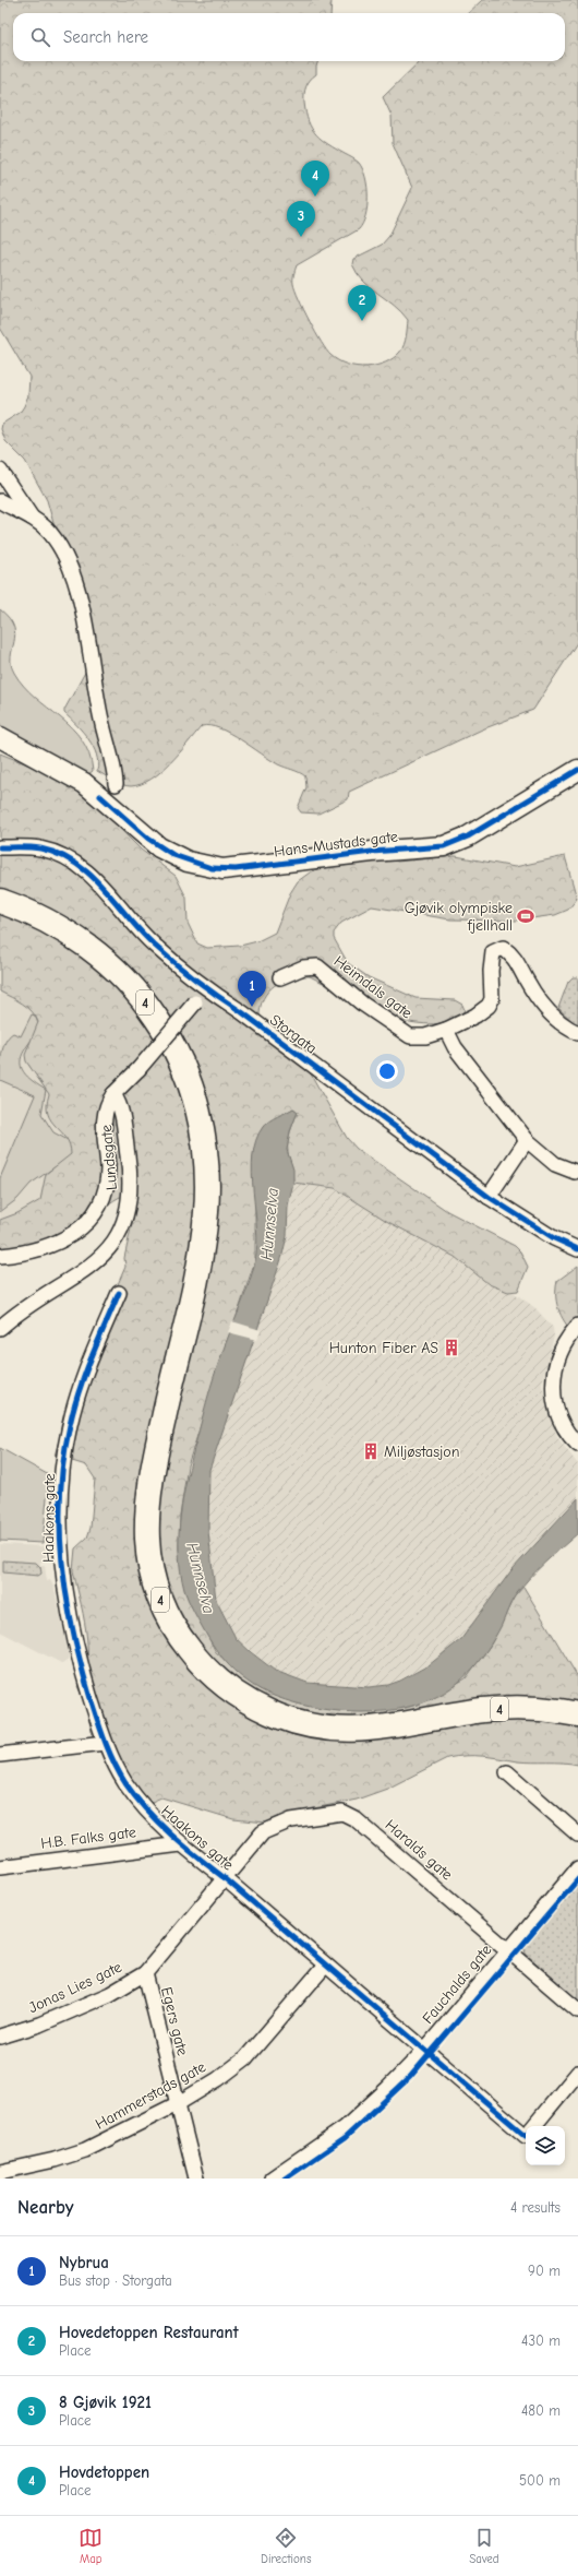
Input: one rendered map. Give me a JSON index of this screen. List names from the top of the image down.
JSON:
{
  "streets": {
    "highway": ["4"],
    "main road": ["Hans Mustads gate"],
    "street": [
      "Heimdals gate",
      "Storgata",
      "Lundsgate",
      "Haakons gate",
      "H.B. Falks gate",
      "Haralds gate",
      "Fauchalds gate",
      "Jonas Lies gate",
      "Egers gate",
      "Hammerstads gate"
    ]
  },
  "crossings": [
    ["Haakons gate", "H.B. Falks gate"],
    ["Haakons gate", "Haralds gate"],
    ["Haakons gate", "Fauchalds gate"],
    ["Haakons gate", "Jonas Lies gate"],
    ["Haakons gate", "Hammerstads gate"],
    ["Haralds gate", "Fauchalds gate"],
    ["Haralds gate", "Jonas Lies gate"],
    ["Jonas Lies gate", "Egers gate"],
    ["Egers gate", "Hammerstads gate"]
  ],
  "water": ["Hunnselva"],
  "places": {
    "sports": ["Gjøvik olympiske fjellhall"],
    "building": ["Hunton Fiber AS", "Miljøstasjon"]
  },
  "page": {
    "search": "Search here",
    "pins": [
      "4",
      "3",
      "2",
      "1"
    ],
    "heading": ["Nearby", "4 results"],
    "list": [
      {
        "mark": "1",
        "name": "Nybrua",
        "note": "Bus stop · Storgata",
        "value": "90 m"
      },
      {
        "mark": "2",
        "name": "Hovedetoppen Restaurant",
        "note": "Place",
        "value": "430 m"
      },
      {
        "mark": "3",
        "name": "8 Gjøvik 1921",
        "note": "Place",
        "value": "480 m"
      },
      {
        "mark": "4",
        "name": "Hovdetoppen",
        "note": "Place",
        "value": "500 m"
      }
    ],
    "nav": ["Map", "Directions", "Saved"]
  }
}
